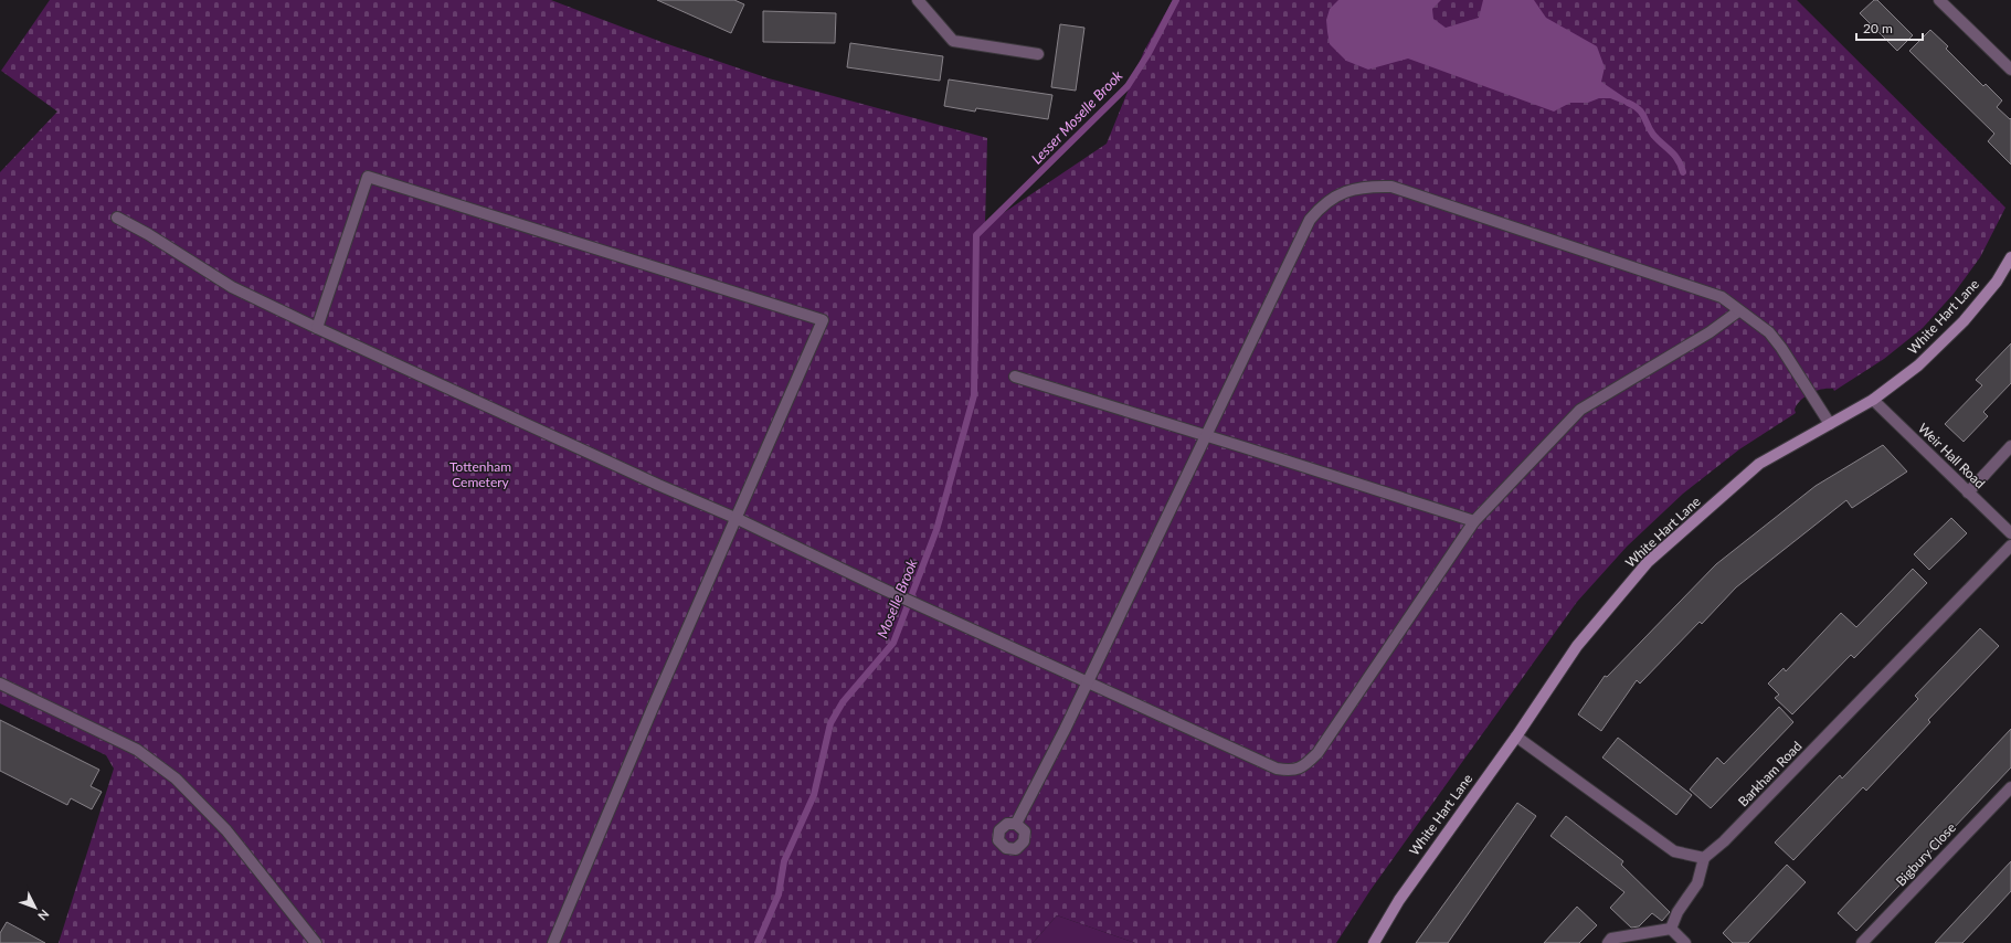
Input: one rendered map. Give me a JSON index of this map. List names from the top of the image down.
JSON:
{
  "streets": {
    "street": [
      "White Hart Lane",
      "Weir Hall Road",
      "Barkham Road",
      "Bigbury Close"
    ]
  },
  "crossings": [
    ["White Hart Lane", "Weir Hall Road"]
  ],
  "water": ["Lesser Moselle Brook", "Moselle Brook"],
  "parks": ["Tottenham Cemetery"],
  "scale_bar": "20 m",
  "north": "bottom right"
}
